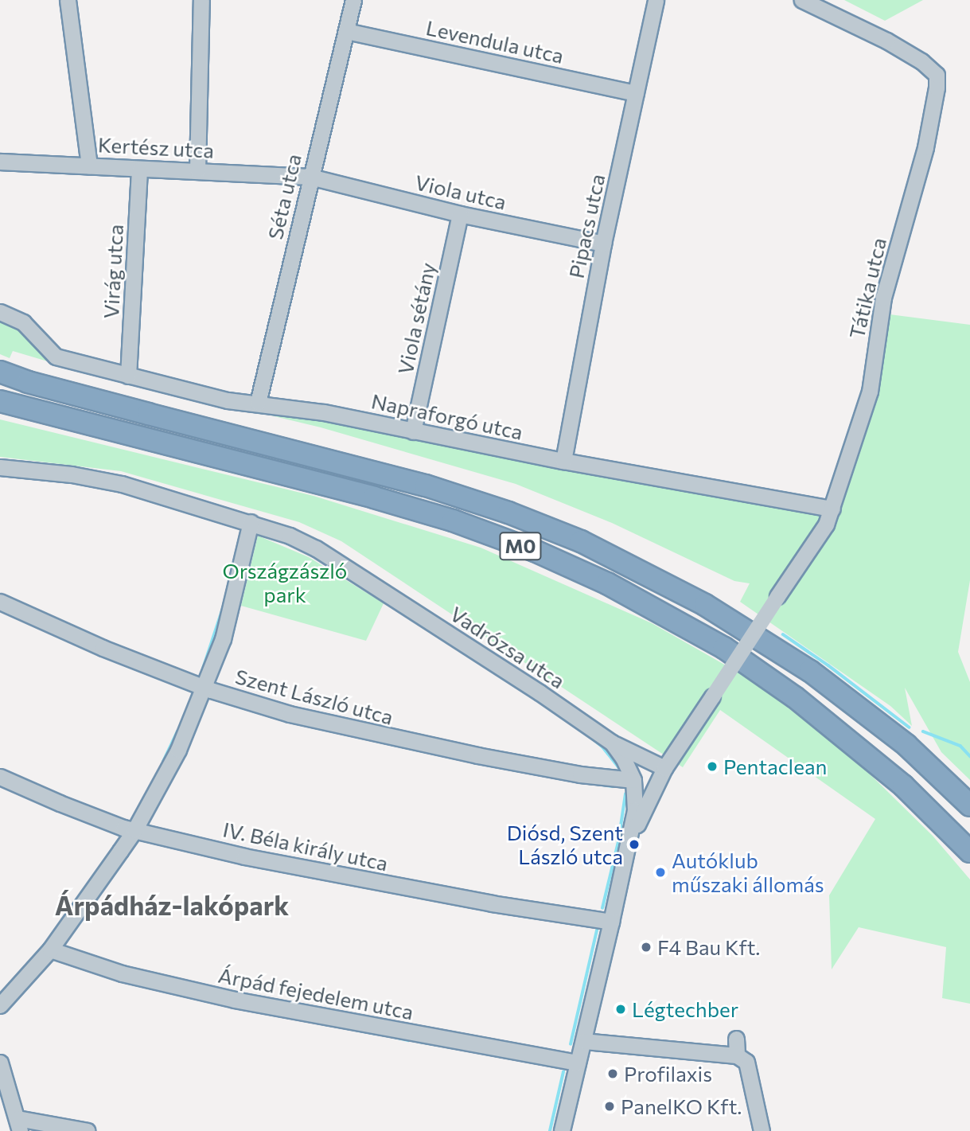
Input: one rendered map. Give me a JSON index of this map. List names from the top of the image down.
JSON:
{
  "streets": {
    "highway": ["M0"],
    "street": [
      "Levendula utca",
      "Kertész utca",
      "Viola utca",
      "Séta utca",
      "Pipacs utca",
      "Virág utca",
      "Tátika utca",
      "Viola sétány",
      "Napraforgó utca",
      "Vadrózsa utca",
      "Szent László utca",
      "IV. Béla király utca",
      "Árpád fejedelem utca"
    ]
  },
  "crossings": [
    ["Levendula utca", "Séta utca"],
    ["Levendula utca", "Pipacs utca"],
    ["Kertész utca", "Viola utca"],
    ["Kertész utca", "Séta utca"],
    ["Kertész utca", "Virág utca"],
    ["Viola utca", "Séta utca"],
    ["Viola utca", "Pipacs utca"],
    ["Viola utca", "Viola sétány"],
    ["Séta utca", "Napraforgó utca"],
    ["Pipacs utca", "Napraforgó utca"],
    ["Virág utca", "Napraforgó utca"],
    ["Tátika utca", "Napraforgó utca"],
    ["Tátika utca", "Vadrózsa utca"],
    ["Viola sétány", "Napraforgó utca"],
    ["Vadrózsa utca", "Szent László utca"],
    ["Vadrózsa utca", "IV. Béla király utca"],
    ["Vadrózsa utca", "Árpád fejedelem utca"]
  ],
  "districts": ["Árpádház-lakópark"],
  "parks": ["Országzászló park"],
  "places": [
    "Pentaclean",
    "Diósd, Szent László utca",
    "Autóklub műszaki állomás",
    "F4 Bau Kft.",
    "Légtechber",
    "Profilaxis",
    "PanelKO Kft."
  ]
}
